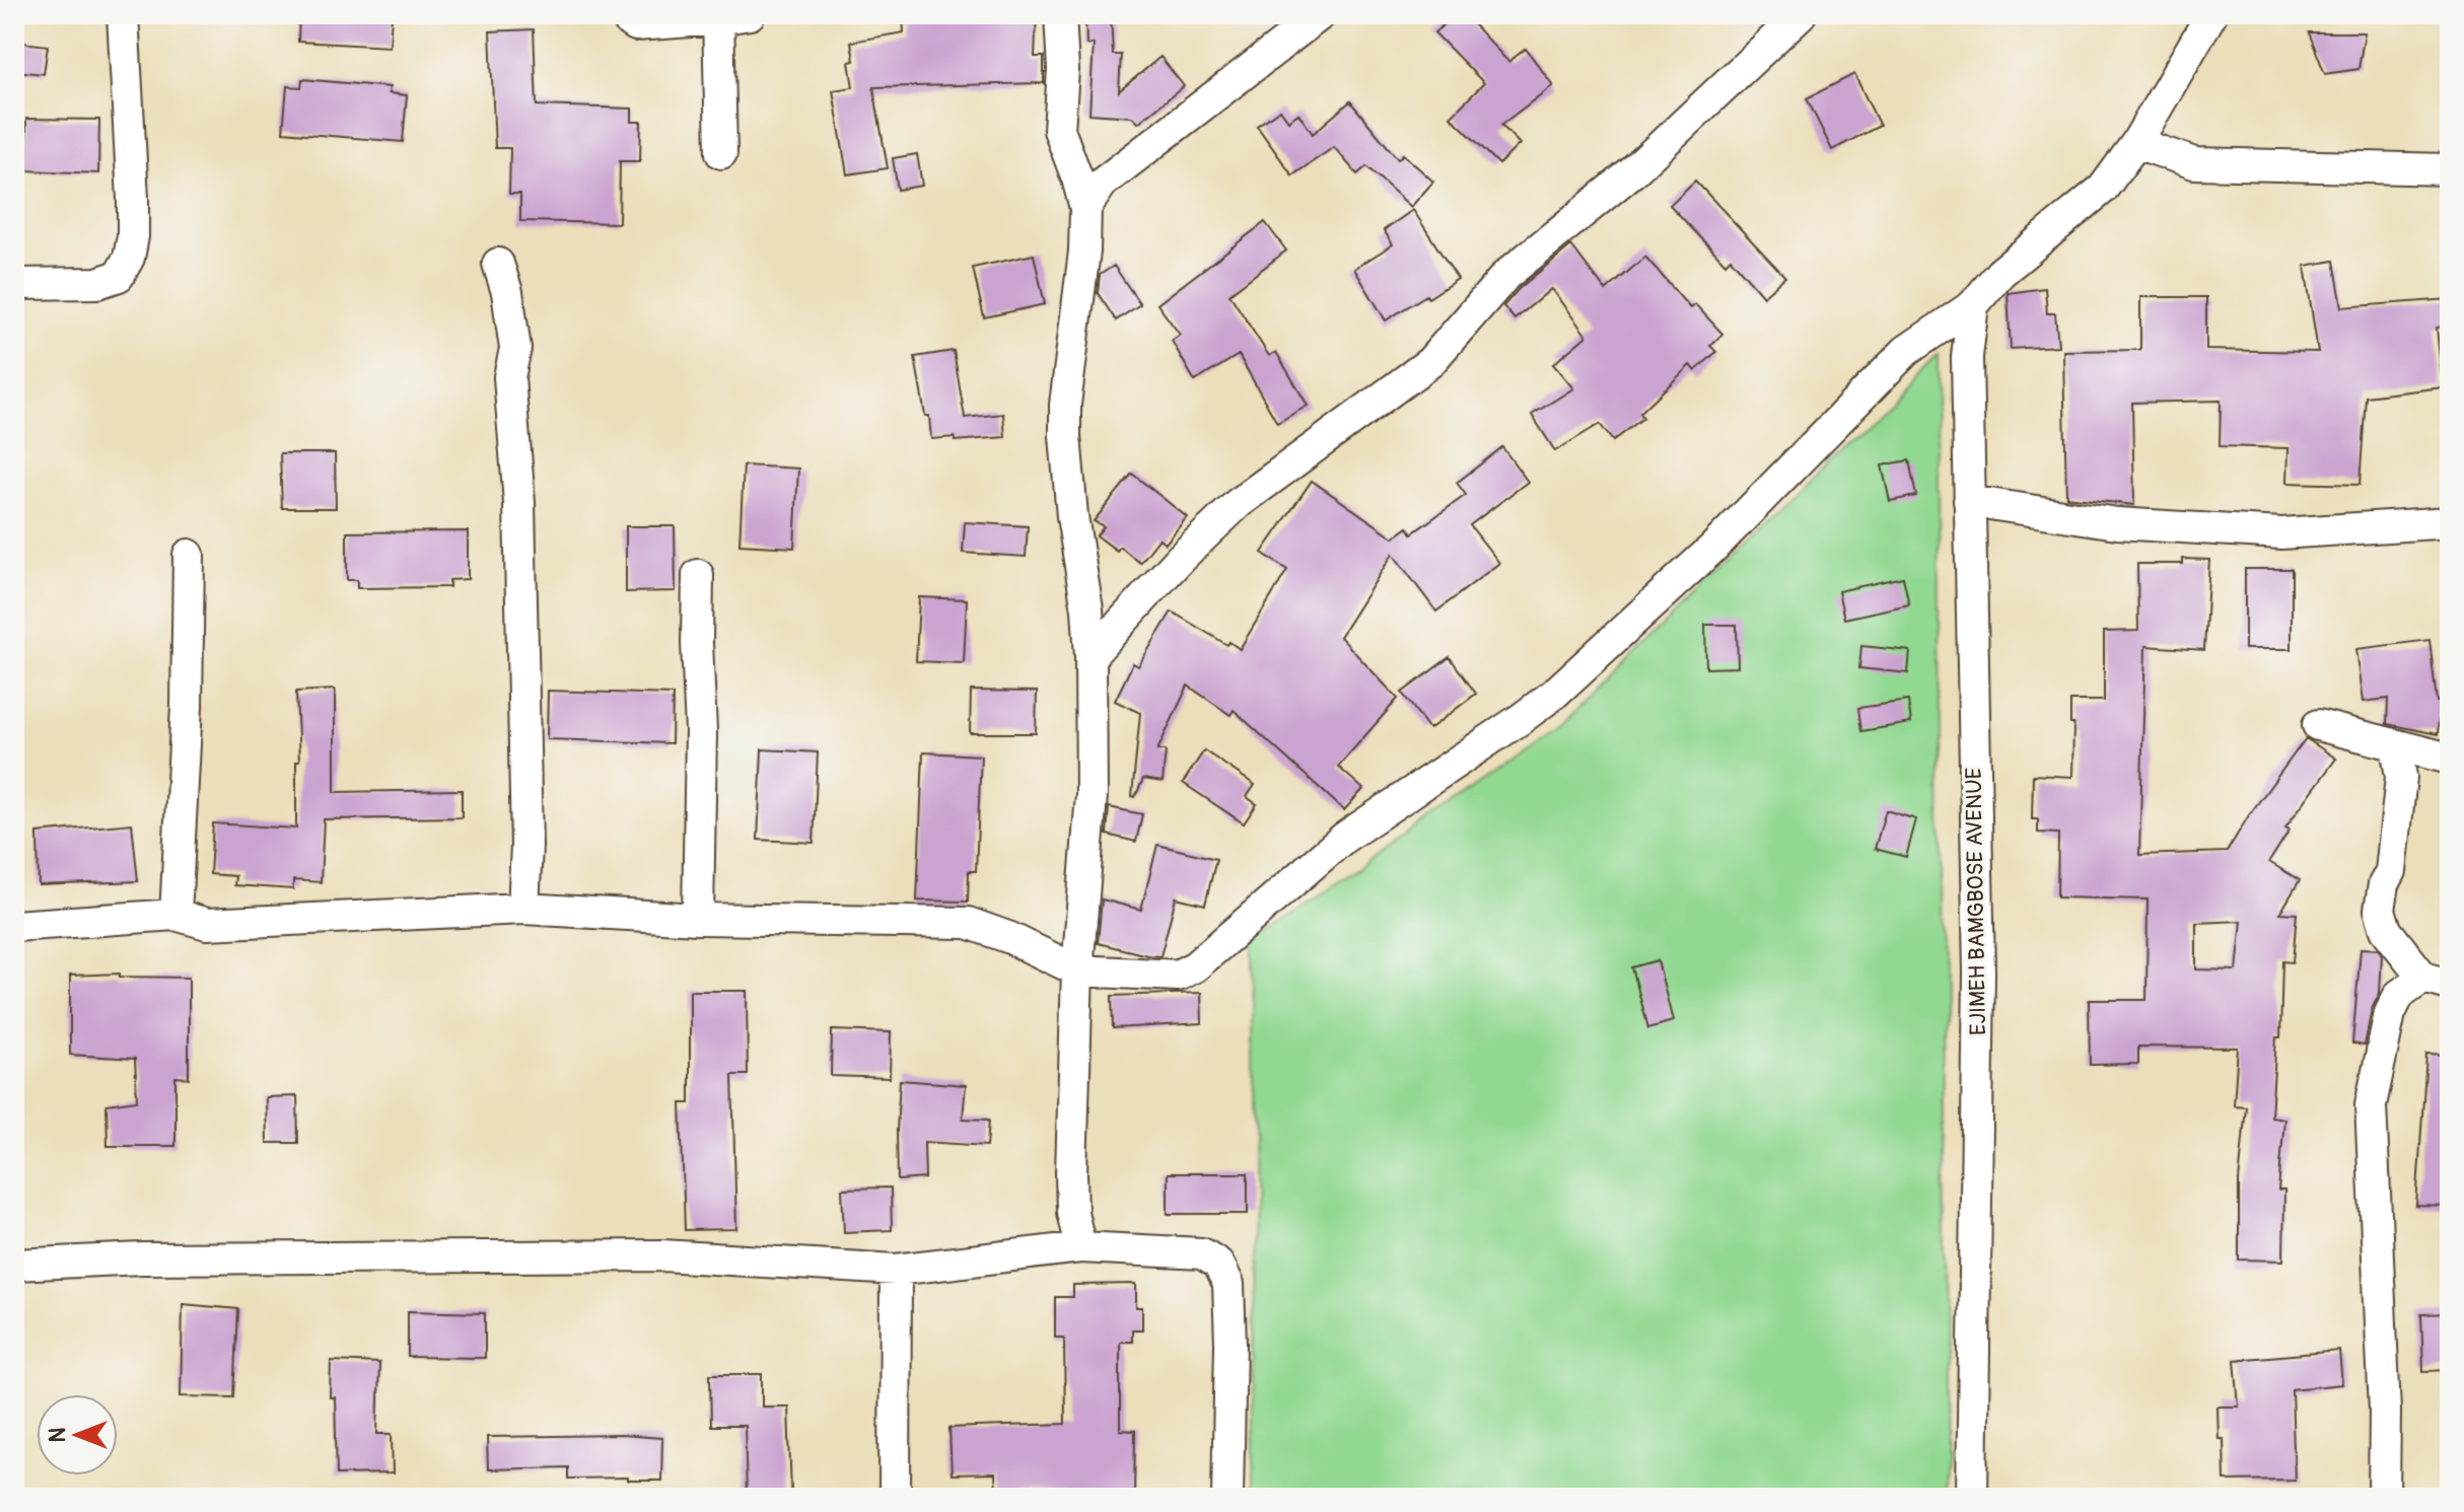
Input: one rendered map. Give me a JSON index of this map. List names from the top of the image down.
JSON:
{
  "streets": {
    "street": ["EJIMEH BAMGBOSE AVENUE"]
  },
  "north": "left"
}
